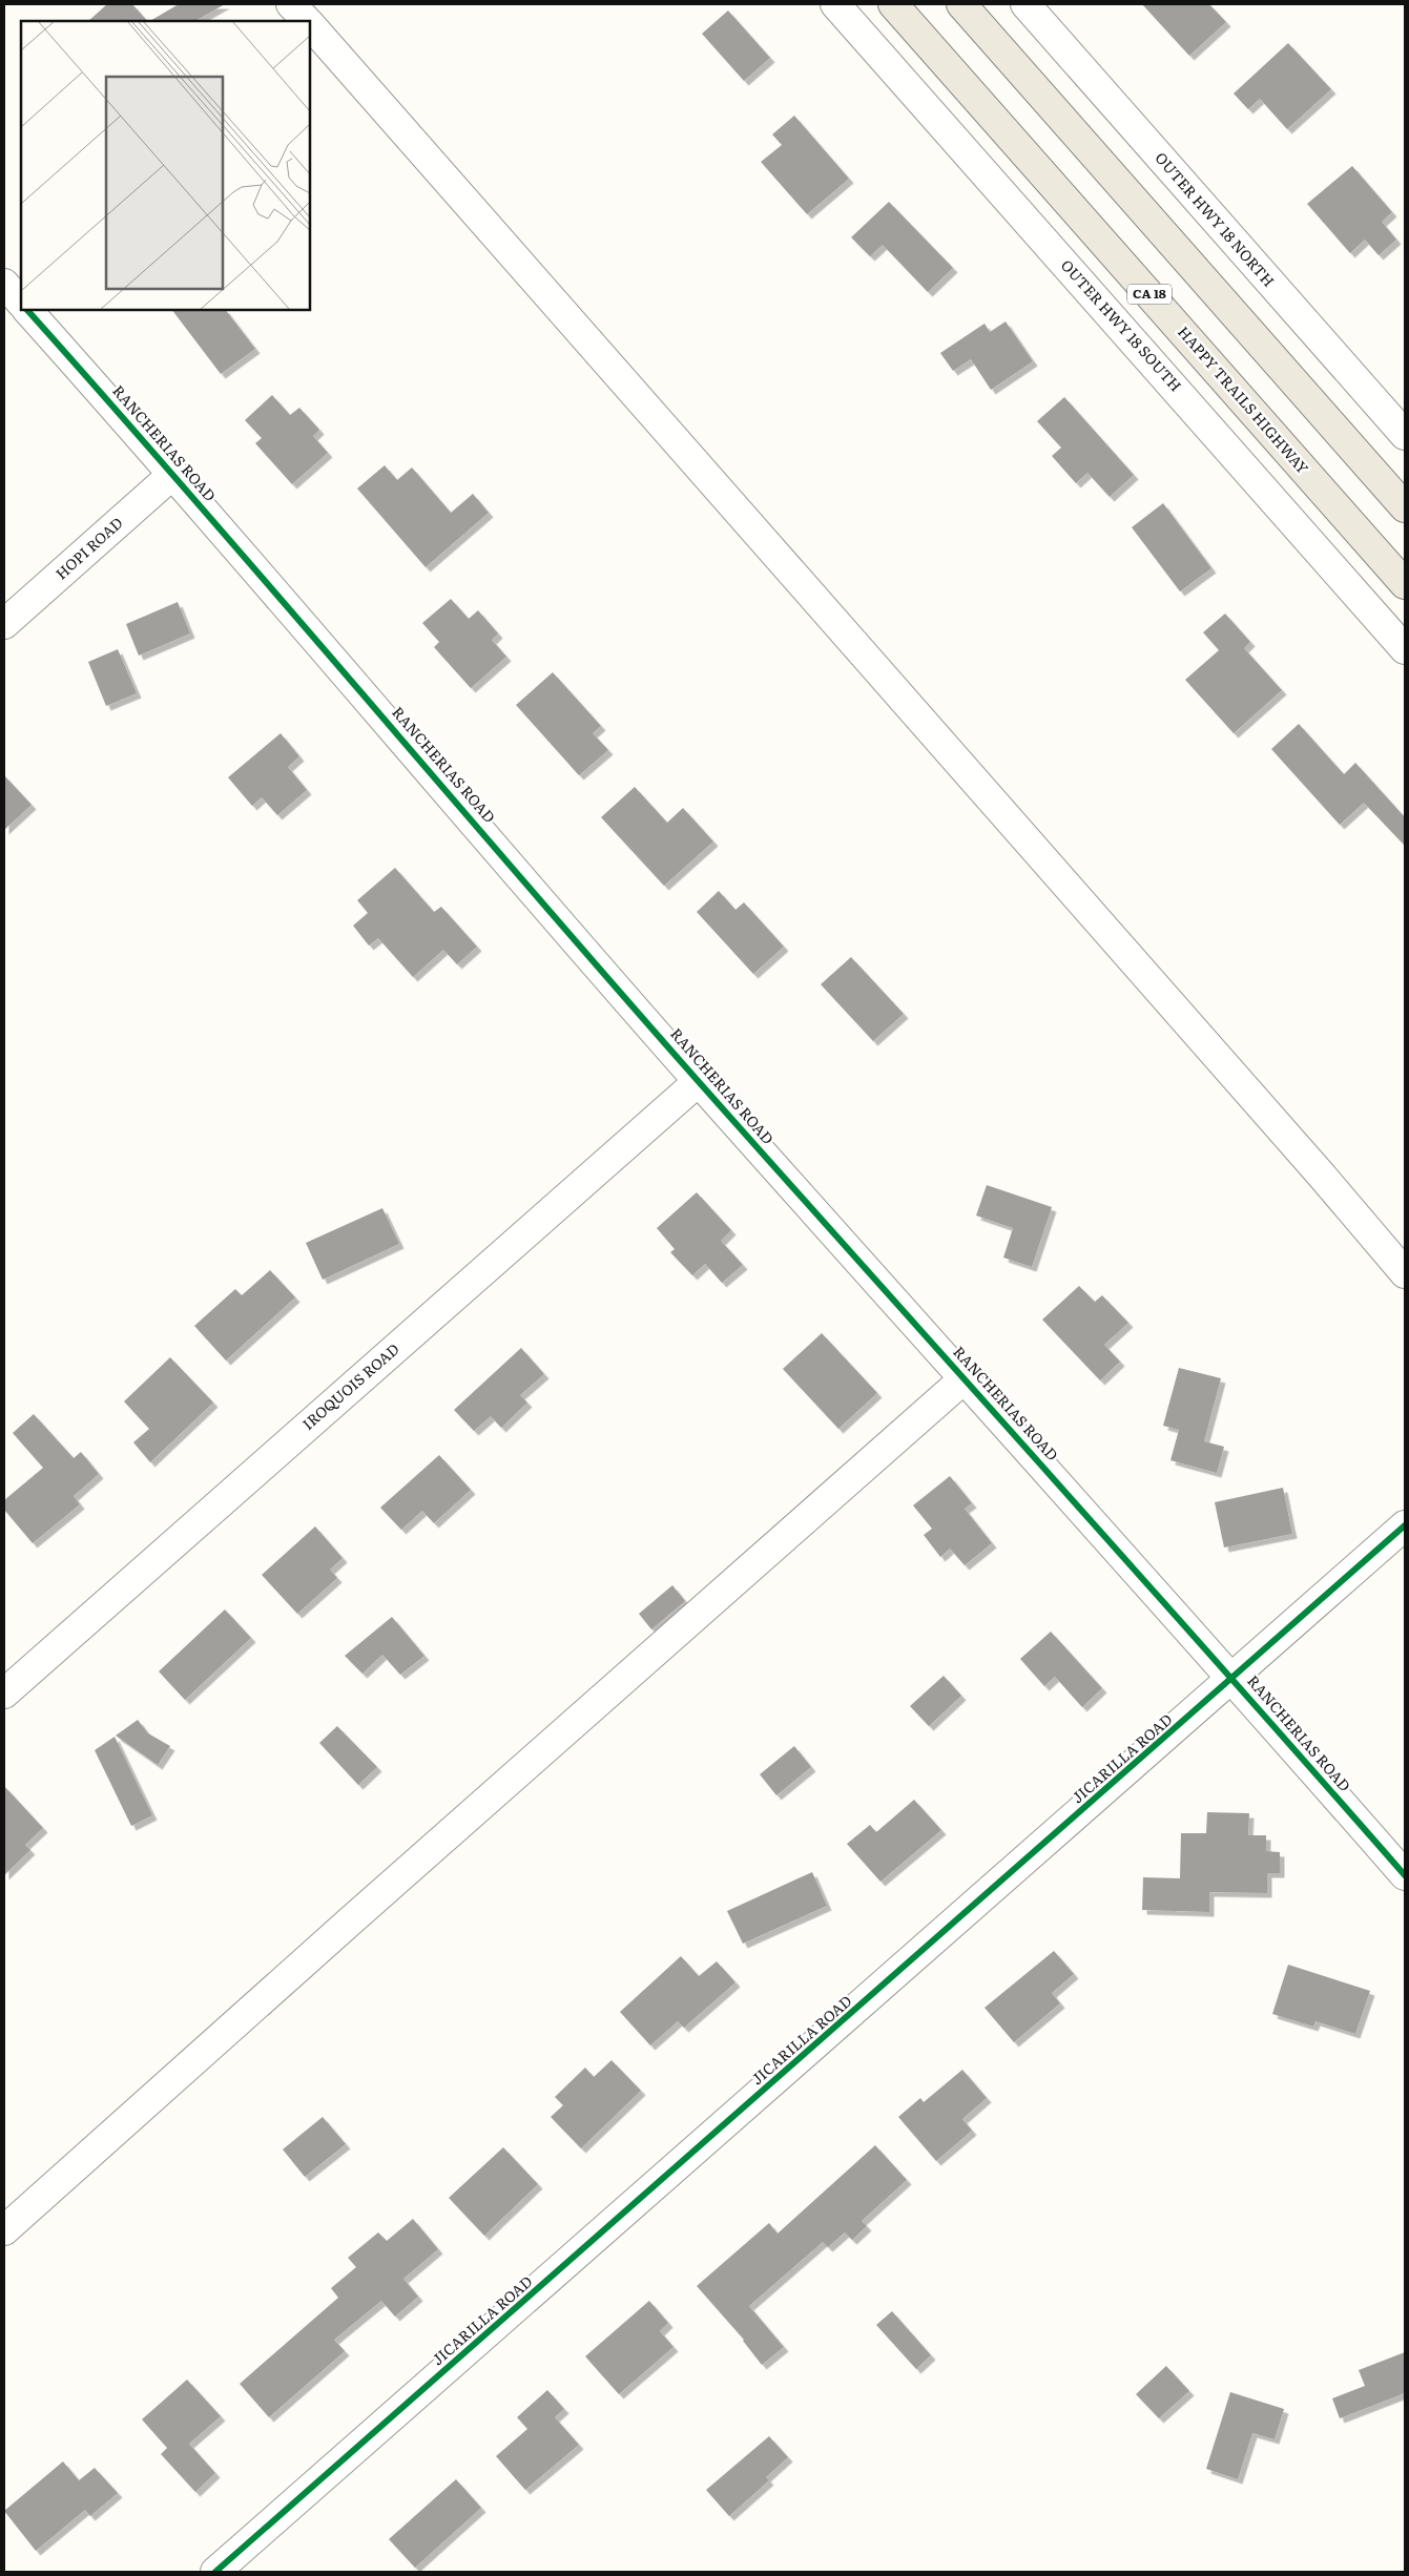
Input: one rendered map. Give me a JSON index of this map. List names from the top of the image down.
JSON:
{
  "streets": {
    "main road": ["CA 18", "HAPPY TRAILS HIGHWAY"],
    "street": [
      "OUTER HWY 18 NORTH",
      "OUTER HWY 18 SOUTH",
      "RANCHERIAS ROAD",
      "HOPI ROAD",
      "IROQUOIS ROAD",
      "JICARILLA ROAD"
    ]
  },
  "crossings": [
    ["RANCHERIAS ROAD", "HOPI ROAD"],
    ["RANCHERIAS ROAD", "IROQUOIS ROAD"],
    ["RANCHERIAS ROAD", "JICARILLA ROAD"]
  ]
}
